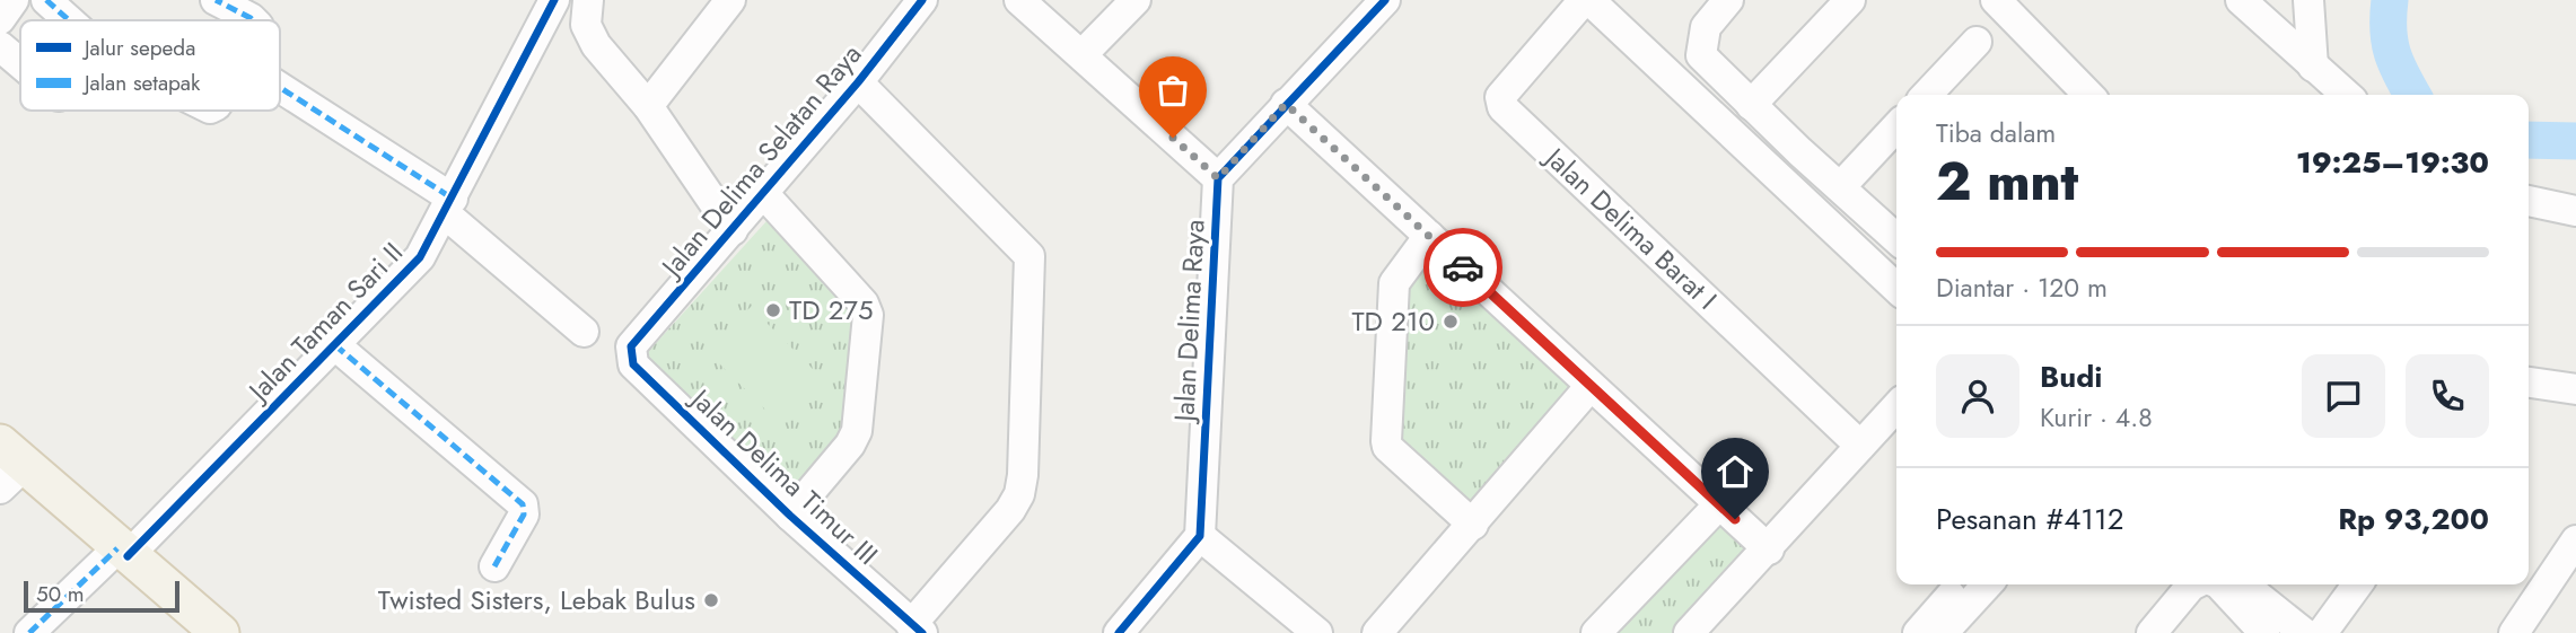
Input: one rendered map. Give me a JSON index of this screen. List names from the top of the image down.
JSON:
{
  "streets": {
    "street": [
      "Jalan Delima Selatan Raya",
      "Jalan Delima Barat I",
      "Jalan Delima Raya",
      "Jalan Taman Sari II",
      "Jalan Delima Timur III"
    ]
  },
  "crossings": [
    ["Jalan Delima Selatan Raya", "Jalan Delima Timur III"]
  ],
  "places": ["TD 275", "TD 210", "Twisted Sisters, Lebak Bulus"],
  "legend": ["Jalur sepeda", "Jalan setapak"],
  "scale_bar": "50 m",
  "page": {
    "heading": ["2 mnt", "Tiba dalam", "19:25–19:30"],
    "panel": [
      "Budi",
      "Kurir · 4.8",
      "Pesanan #4112",
      "Rp 93,200"
    ],
    "bar": "Diantar · 120 m",
    "scale": "50 m"
  }
}
